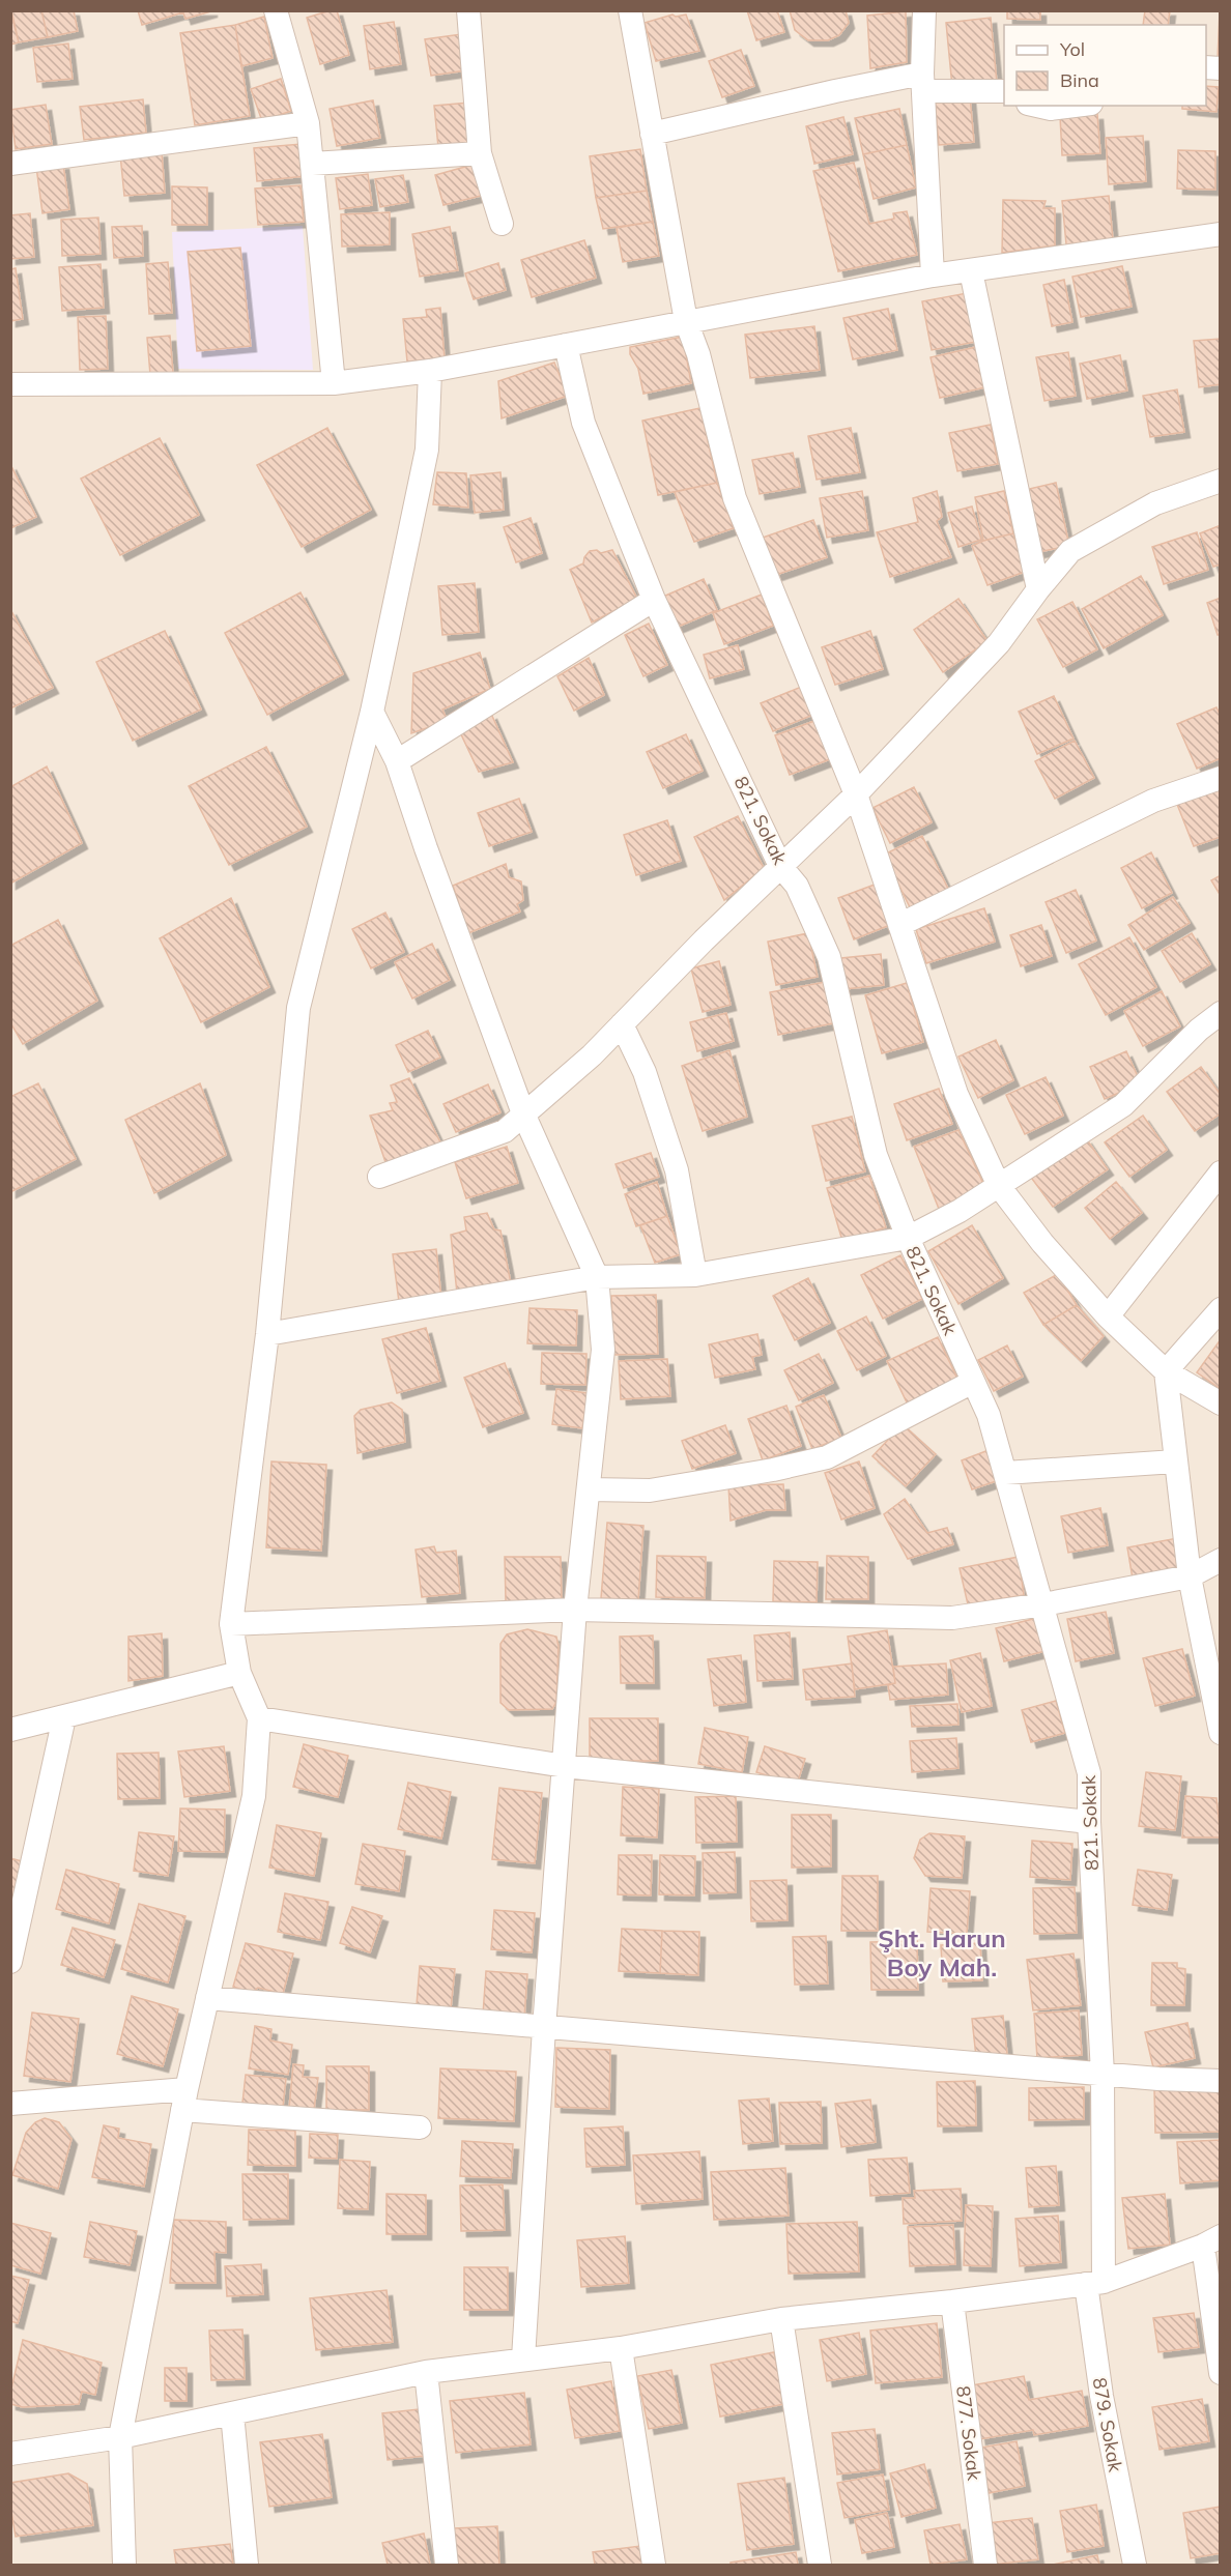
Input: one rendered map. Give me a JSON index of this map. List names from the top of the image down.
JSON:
{
  "streets": {
    "street": ["821. Sokak", "879. Sokak", "877. Sokak"]
  },
  "crossings": [
    ["821. Sokak", "879. Sokak"]
  ],
  "districts": ["Şht. Harun Boy Mah."],
  "legend": ["Yol", "Bina"]
}
